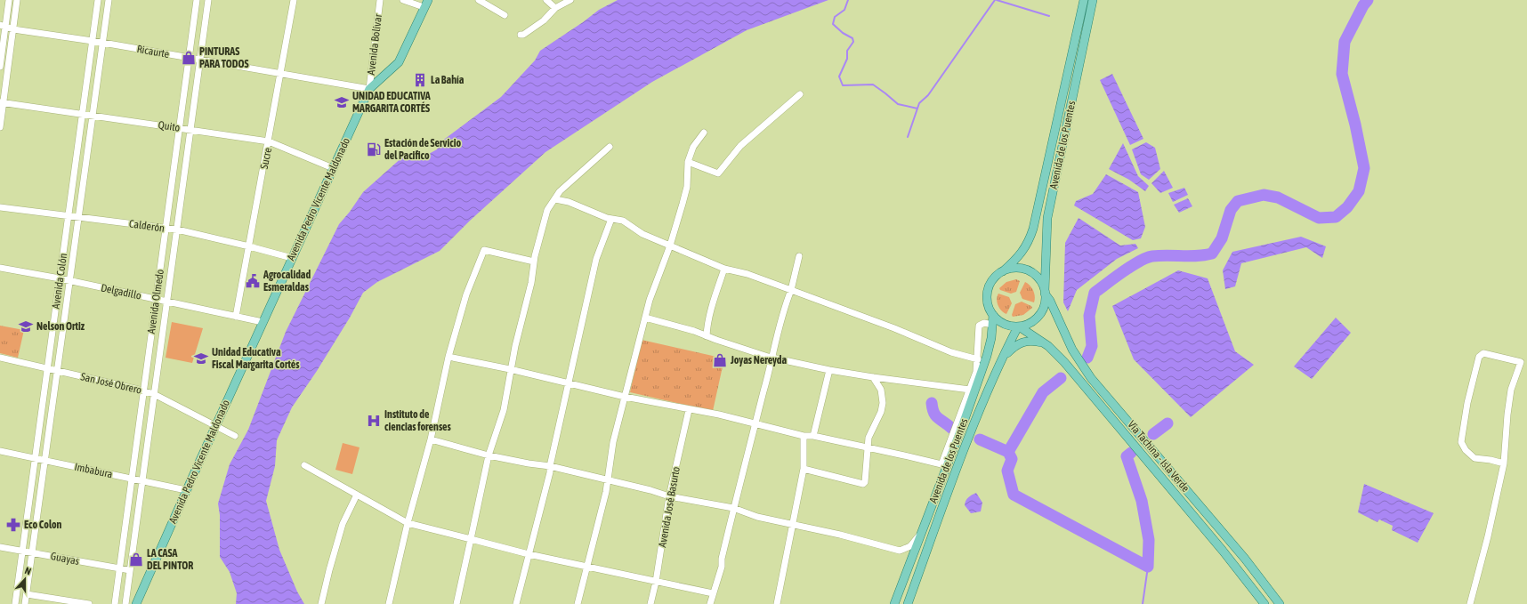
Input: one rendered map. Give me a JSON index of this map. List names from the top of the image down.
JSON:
{
  "streets": {
    "main road": ["Avenida de los Puentes", "Avenida Pedro Vicente Maldonado", "Vía Tachina - Isla Verde"],
    "street": [
      "Avenida Bolívar",
      "Ricaurte",
      "Quito",
      "Sucre",
      "Calderón",
      "Avenida Colón",
      "Delgadillo",
      "Avenida Olmedo",
      "San José Obrero",
      "Imbabura",
      "Avenida José Basurto",
      "Guayas"
    ]
  },
  "crossings": [
    ["Avenida Bolívar", "Ricaurte"],
    ["Avenida Bolívar", "Avenida Pedro Vicente Maldonado"],
    ["Ricaurte", "Sucre"],
    ["Ricaurte", "Avenida Pedro Vicente Maldonado"],
    ["Ricaurte", "Avenida Colón"],
    ["Ricaurte", "Avenida Olmedo"],
    ["Quito", "Sucre"],
    ["Quito", "Avenida Pedro Vicente Maldonado"],
    ["Quito", "Avenida Colón"],
    ["Quito", "Avenida Olmedo"],
    ["Avenida de los Puentes", "Vía Tachina - Isla Verde"],
    ["Sucre", "Calderón"],
    ["Sucre", "Delgadillo"],
    ["Avenida Pedro Vicente Maldonado", "Calderón"],
    ["Avenida Pedro Vicente Maldonado", "Delgadillo"],
    ["Avenida Pedro Vicente Maldonado", "San José Obrero"],
    ["Avenida Pedro Vicente Maldonado", "Imbabura"],
    ["Calderón", "Avenida Colón"],
    ["Calderón", "Avenida Olmedo"],
    ["Avenida Colón", "Delgadillo"],
    ["Avenida Colón", "San José Obrero"],
    ["Avenida Colón", "Imbabura"],
    ["Avenida Colón", "Guayas"],
    ["Delgadillo", "Avenida Olmedo"],
    ["Avenida Olmedo", "San José Obrero"],
    ["Avenida Olmedo", "Imbabura"],
    ["Avenida Olmedo", "Guayas"]
  ],
  "places": {
    "shop": ["PINTURAS PARA TODOS", "Joyas Nereyda", "LA CASA DEL PINTOR"],
    "building": ["La Bahía"],
    "school or university": ["UNIDAD EDUCATIVA MARGARITA CORTÉS", "Nelson Ortiz", "Unidad Educativa Fiscal Margarita Cortés"],
    "fuel station": ["Estación de Servicio del Pacifico"],
    "public building": ["Agrocalidad Esmeraldas"],
    "hospital": ["Instituto de ciencias forenses"],
    "pharmacy": ["Eco Colon"]
  },
  "north": "top"
}
